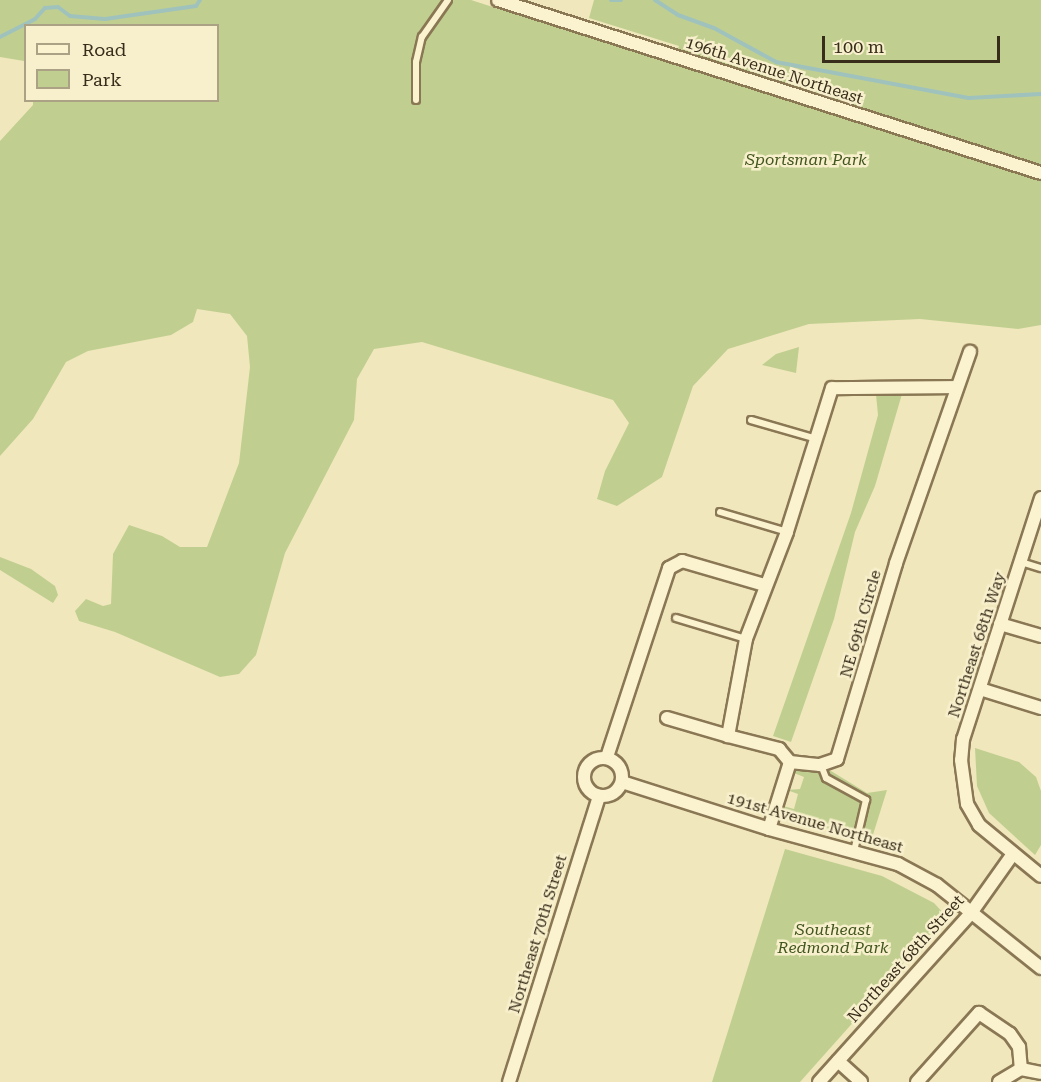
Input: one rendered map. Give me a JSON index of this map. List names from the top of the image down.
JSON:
{
  "streets": {
    "street": [
      "196th Avenue Northeast",
      "NE 69th Circle",
      "Northeast 68th Way",
      "191st Avenue Northeast",
      "Northeast 70th Street",
      "Northeast 68th Street"
    ]
  },
  "crossings": [
    ["Northeast 68th Way", "Northeast 68th Street"],
    ["191st Avenue Northeast", "Northeast 70th Street"],
    ["191st Avenue Northeast", "Northeast 68th Street"]
  ],
  "parks": ["Sportsman Park", "Southeast Redmond Park"],
  "legend": ["Road", "Park"],
  "scale_bar": "100 m"
}
